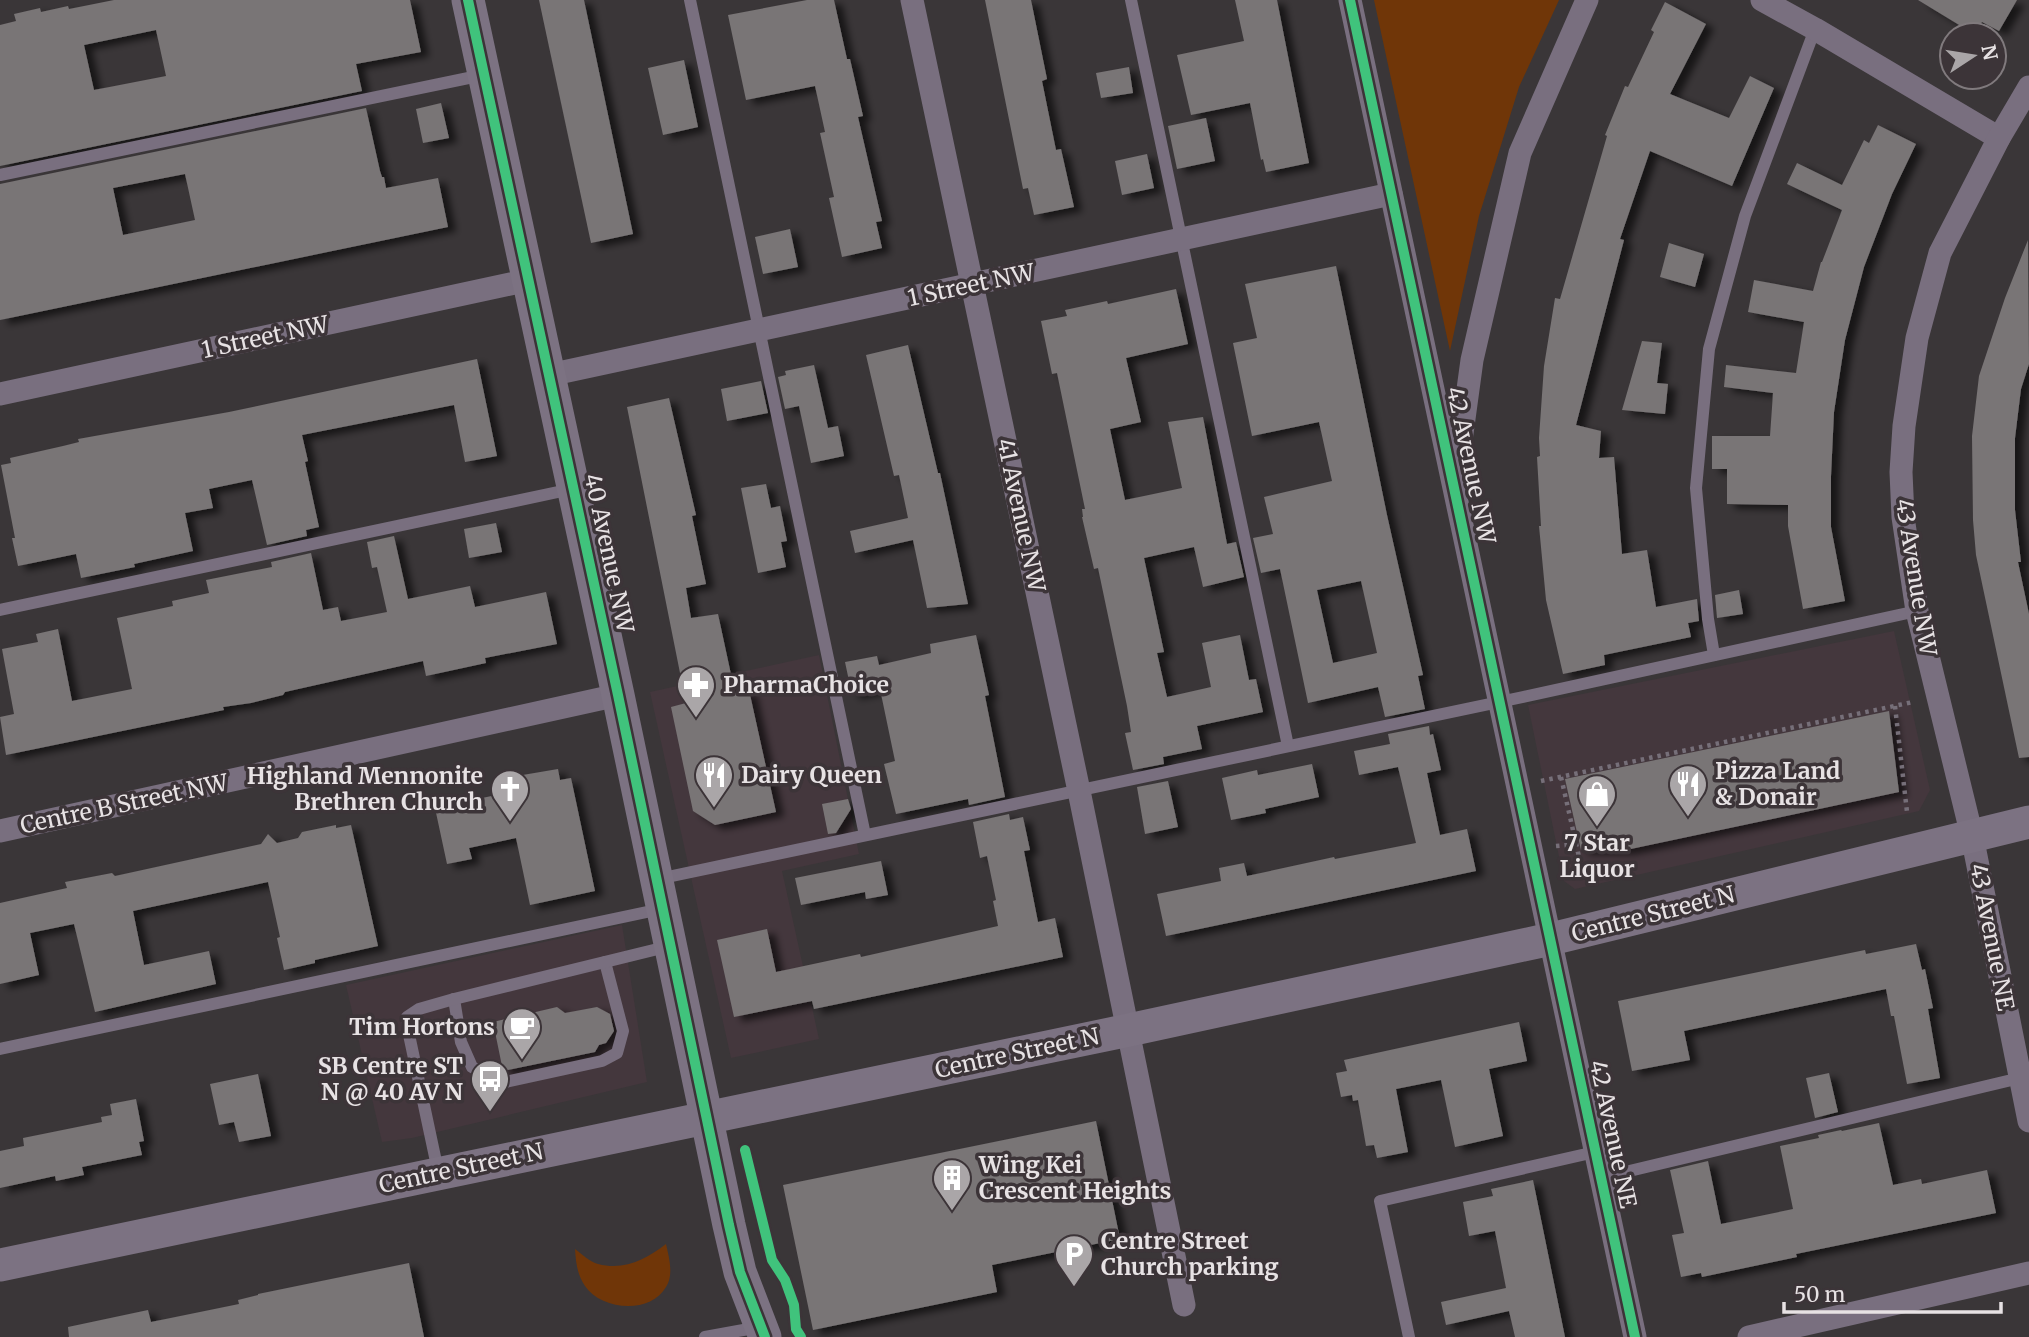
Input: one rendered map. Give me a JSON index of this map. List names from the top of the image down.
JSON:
{
  "streets": {
    "main road": ["40 Avenue NW", "Centre Street N"],
    "street": [
      "1 Street NW",
      "42 Avenue NW",
      "41 Avenue NW",
      "43 Avenue NW",
      "Centre B Street NW",
      "43 Avenue NE",
      "42 Avenue NE"
    ]
  },
  "crossings": [
    ["1 Street NW", "42 Avenue NW"],
    ["1 Street NW", "41 Avenue NW"],
    ["1 Street NW", "40 Avenue NW"],
    ["42 Avenue NW", "Centre Street N"],
    ["42 Avenue NW", "42 Avenue NE"],
    ["41 Avenue NW", "Centre Street N"],
    ["40 Avenue NW", "Centre B Street NW"],
    ["40 Avenue NW", "Centre Street N"],
    ["43 Avenue NW", "Centre Street N"],
    ["43 Avenue NW", "43 Avenue NE"],
    ["Centre Street N", "43 Avenue NE"],
    ["Centre Street N", "42 Avenue NE"]
  ],
  "places": {
    "pharmacy": ["PharmaChoice"],
    "restaurant": ["Dairy Queen", "Pizza Land & Donair"],
    "church": ["Highland Mennonite Brethren Church"],
    "shop": ["7 Star Liquor"],
    "cafe": ["Tim Hortons"],
    "bus stop": ["SB Centre ST N @ 40 AV N"],
    "building": ["Wing Kei Crescent Heights"],
    "parking": ["Centre Street Church parking"]
  },
  "scale_bar": "50 m",
  "north": "right"
}
